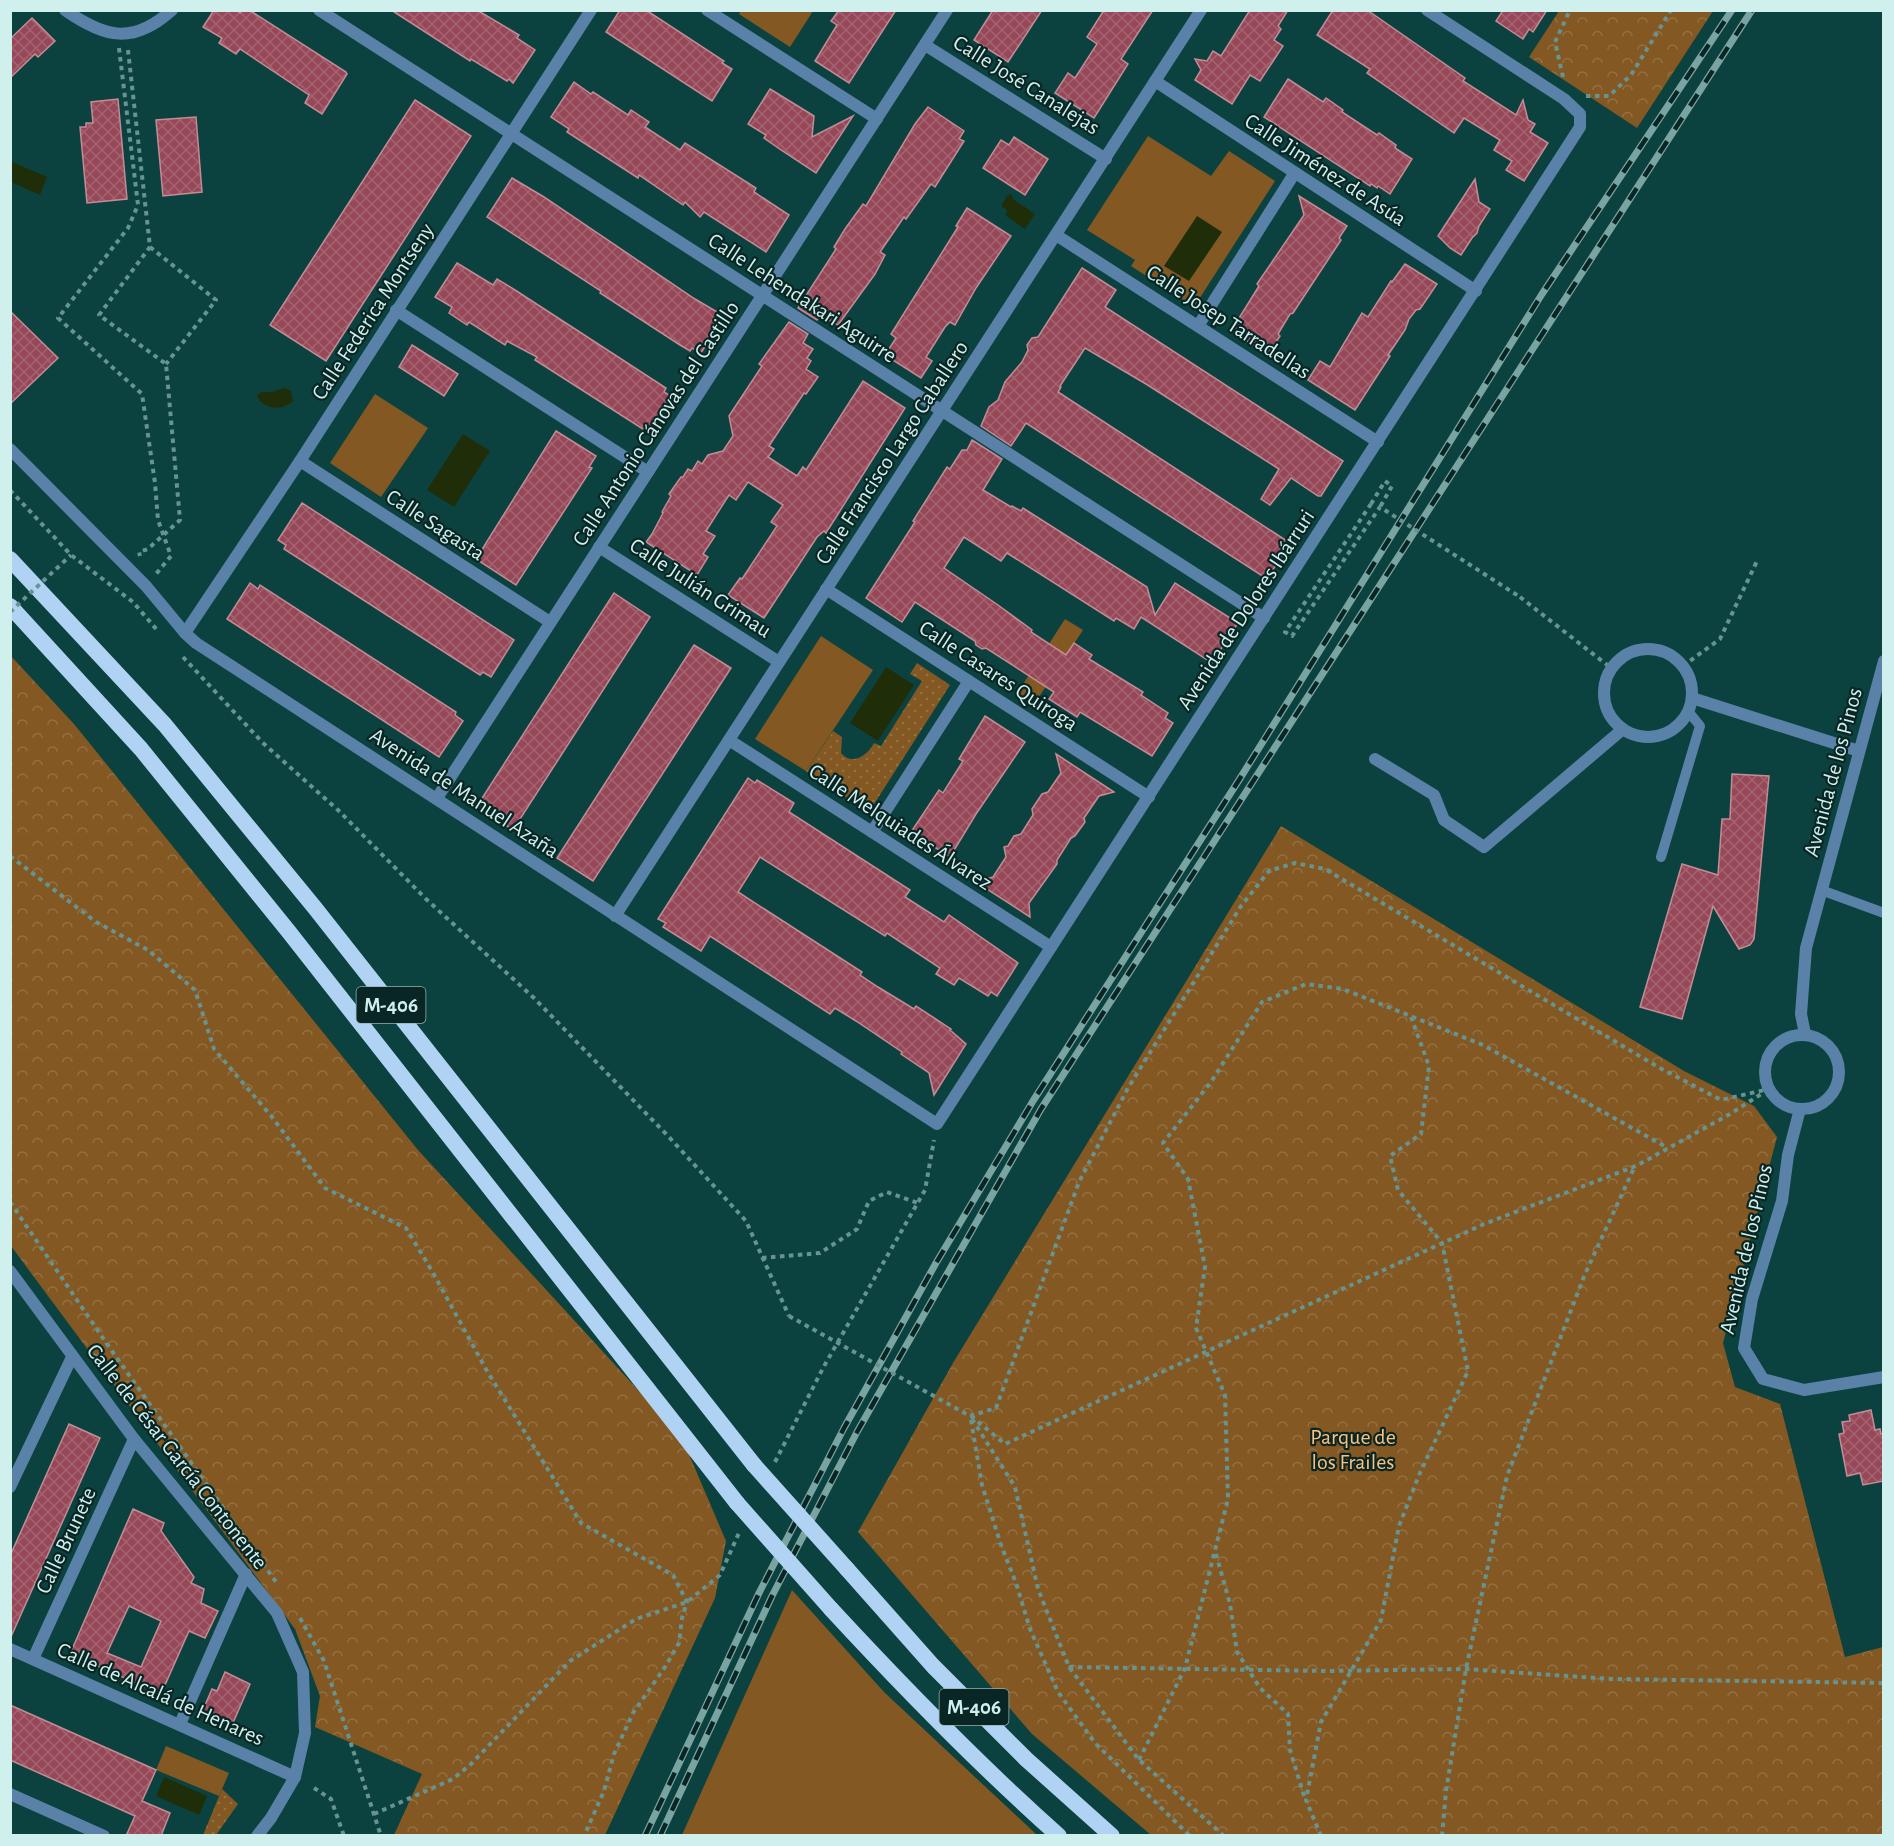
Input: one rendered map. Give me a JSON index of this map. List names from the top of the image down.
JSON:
{
  "streets": {
    "highway": ["M-406"],
    "street": [
      "Calle José Canalejas",
      "Calle Jiménez de Asúa",
      "Calle Lehendakari Aguirre",
      "Calle Federica Montseny",
      "Calle Josep Tarradellas",
      "Calle Antonio Cánovas del Castillo",
      "Calle Francisco Largo Caballero",
      "Calle Sagasta",
      "Calle Julián Grimau",
      "Avenida de Dolores Ibárruri",
      "Calle Casares Quiroga",
      "Avenida de los Pinos",
      "Avenida de Manuel Azaña",
      "Calle Melquiades Álvarez",
      "Calle de César García Contonente",
      "Calle Brunete",
      "Calle de Alcalá de Henares"
    ]
  },
  "crossings": [
    ["Calle José Canalejas", "Calle Antonio Cánovas del Castillo"],
    ["Calle José Canalejas", "Calle Francisco Largo Caballero"],
    ["Calle Jiménez de Asúa", "Calle Francisco Largo Caballero"],
    ["Calle Jiménez de Asúa", "Avenida de Dolores Ibárruri"],
    ["Calle Lehendakari Aguirre", "Calle Federica Montseny"],
    ["Calle Lehendakari Aguirre", "Calle Antonio Cánovas del Castillo"],
    ["Calle Lehendakari Aguirre", "Calle Francisco Largo Caballero"],
    ["Calle Lehendakari Aguirre", "Avenida de Dolores Ibárruri"],
    ["Calle Federica Montseny", "Calle Sagasta"],
    ["Calle Federica Montseny", "Avenida de Manuel Azaña"],
    ["Calle Josep Tarradellas", "Calle Francisco Largo Caballero"],
    ["Calle Josep Tarradellas", "Avenida de Dolores Ibárruri"],
    ["Calle Antonio Cánovas del Castillo", "Calle Sagasta"],
    ["Calle Antonio Cánovas del Castillo", "Calle Julián Grimau"],
    ["Calle Antonio Cánovas del Castillo", "Avenida de Manuel Azaña"],
    ["Calle Francisco Largo Caballero", "Calle Julián Grimau"],
    ["Calle Francisco Largo Caballero", "Calle Casares Quiroga"],
    ["Calle Francisco Largo Caballero", "Avenida de Manuel Azaña"],
    ["Calle Francisco Largo Caballero", "Calle Melquiades Álvarez"],
    ["Avenida de Dolores Ibárruri", "Calle Casares Quiroga"],
    ["Avenida de Dolores Ibárruri", "Avenida de Manuel Azaña"],
    ["Avenida de Dolores Ibárruri", "Calle Melquiades Álvarez"],
    ["Calle de César García Contonente", "Calle Brunete"],
    ["Calle de César García Contonente", "Calle de Alcalá de Henares"],
    ["Calle Brunete", "Calle de Alcalá de Henares"]
  ],
  "parks": ["Parque de los Frailes"]
}
